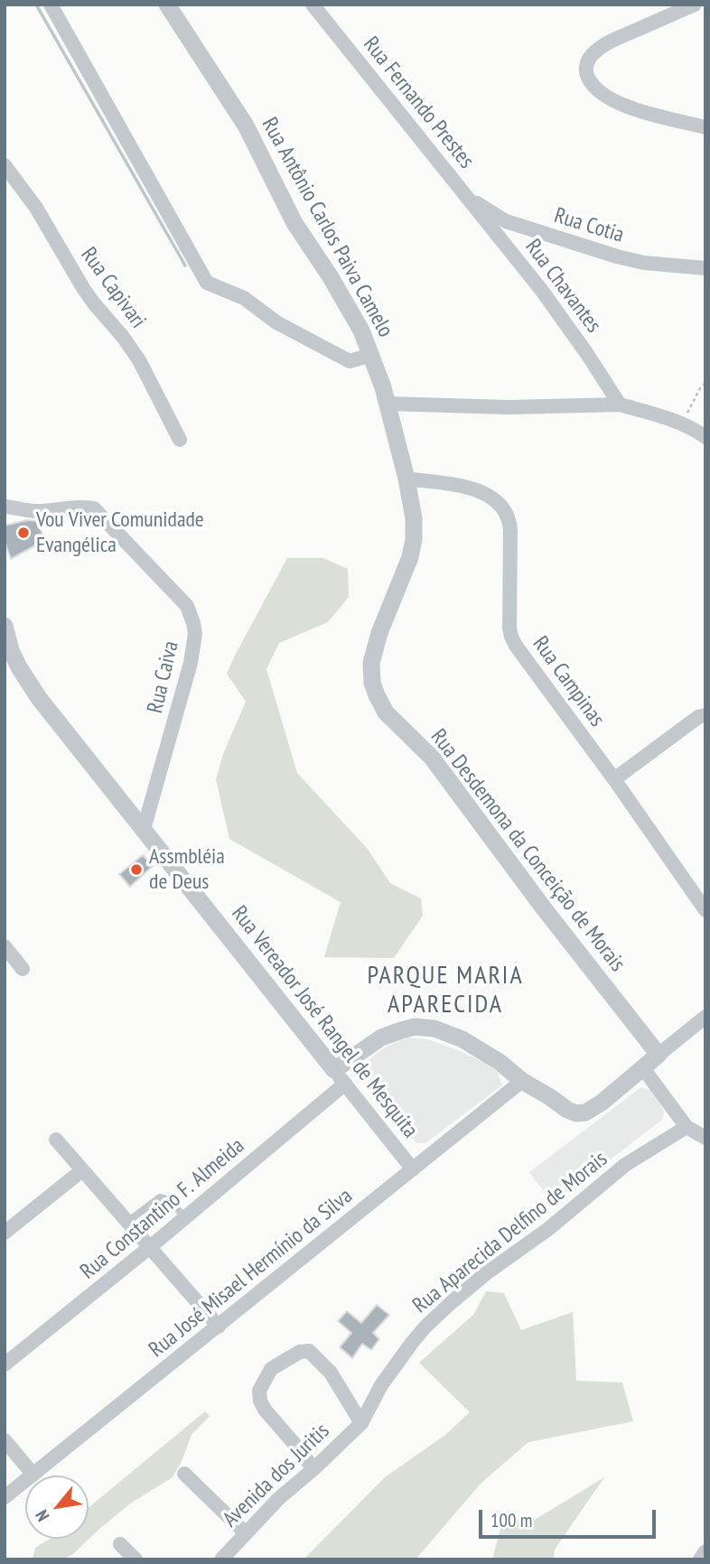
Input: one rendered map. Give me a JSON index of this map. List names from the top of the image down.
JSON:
{
  "streets": {
    "street": [
      "Rua Fernando Prestes",
      "Rua Cotia",
      "Rua Antônio Carlos Paiva Camelo",
      "Rua Chavantes",
      "Rua Capivari",
      "Rua Caiva",
      "Rua Campinas",
      "Rua Desdemona da Conceição de Morais",
      "Rua Vereador José Rangel de Mesquita",
      "Rua Constantino F. Almeida",
      "Rua Aparecida Delfino de Morais",
      "Rua José Misael Hermínio da Silva",
      "Avenida dos Juritis"
    ]
  },
  "crossings": [
    ["Rua Fernando Prestes", "Rua Cotia"],
    ["Rua Fernando Prestes", "Rua Chavantes"],
    ["Rua Cotia", "Rua Chavantes"],
    ["Rua Antônio Carlos Paiva Camelo", "Rua Campinas"],
    ["Rua Antônio Carlos Paiva Camelo", "Rua Desdemona da Conceição de Morais"],
    ["Rua Caiva", "Rua Vereador José Rangel de Mesquita"],
    ["Rua Vereador José Rangel de Mesquita", "Rua Constantino F. Almeida"],
    ["Rua Vereador José Rangel de Mesquita", "Rua José Misael Hermínio da Silva"],
    ["Rua Aparecida Delfino de Morais", "Avenida dos Juritis"]
  ],
  "districts": ["PARQUE MARIA APARECIDA"],
  "places": ["Vou Viver Comunidade Evangélica", "Assmbléia de Deus"],
  "scale_bar": "100 m",
  "north": "bottom left"
}
